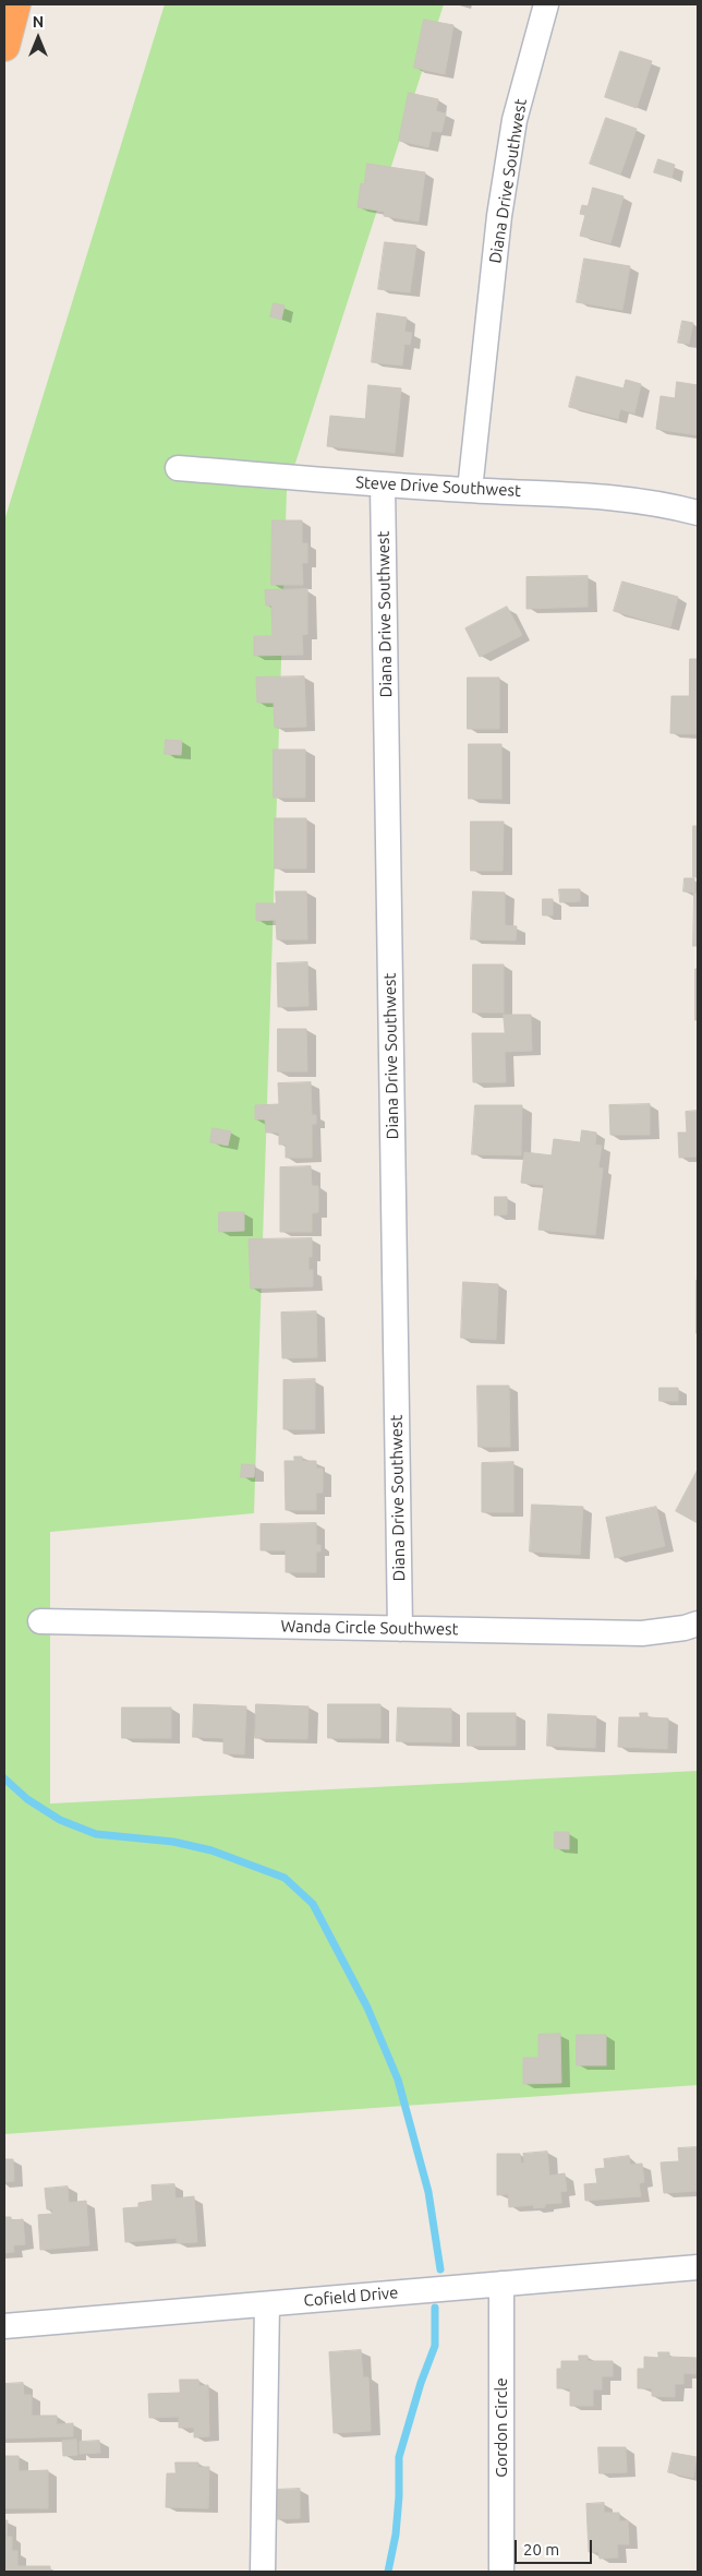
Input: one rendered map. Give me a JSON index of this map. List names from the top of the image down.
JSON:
{
  "streets": {
    "street": [
      "Diana Drive Southwest",
      "Steve Drive Southwest",
      "Wanda Circle Southwest",
      "Cofield Drive",
      "Gordon Circle"
    ]
  },
  "crossings": [
    ["Diana Drive Southwest", "Steve Drive Southwest"],
    ["Diana Drive Southwest", "Wanda Circle Southwest"],
    ["Cofield Drive", "Gordon Circle"]
  ],
  "scale_bar": "20 m",
  "north": "top"
}
